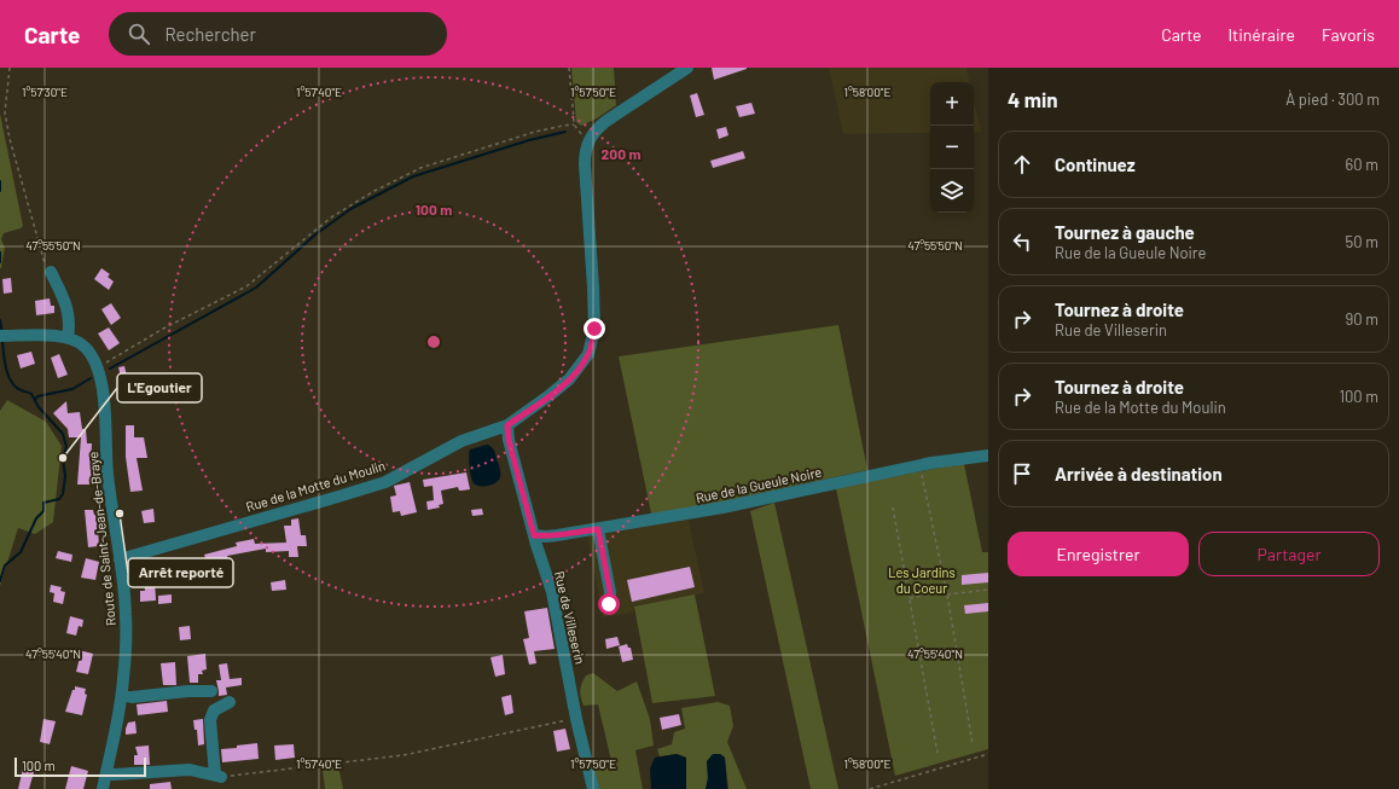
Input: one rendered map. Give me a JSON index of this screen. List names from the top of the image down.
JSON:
{
  "streets": {
    "street": [
      "Rue de la Gueule Noire",
      "Rue de la Motte du Moulin",
      "Route de Saint-Jean-de-Braye",
      "Rue de Villeserin"
    ]
  },
  "crossings": [
    ["Rue de la Gueule Noire", "Rue de Villeserin"],
    ["Rue de la Motte du Moulin", "Route de Saint-Jean-de-Braye"],
    ["Rue de la Motte du Moulin", "Rue de Villeserin"]
  ],
  "parks": ["Les Jardins du Coeur"],
  "places": ["L'Egoutier", "Arrêt reporté"],
  "scale_bar": "100 m",
  "page": {
    "header": "Carte",
    "search": "Rechercher",
    "nav": ["Carte", "Itinéraire", "Favoris"],
    "heading": ["4 min", "À pied · 300 m"],
    "map_buttons": ["+", "−"],
    "list": [
      ["Continuez", "60 m"],
      ["Tournez à gauche", "Rue de la Gueule Noire", "50 m"],
      ["Tournez à droite", "Rue de Villeserin", "90 m"],
      ["Tournez à droite", "Rue de la Motte du Moulin", "100 m"],
      "Arrivée à destination"
    ],
    "buttons": ["Enregistrer", "Partager"],
    "scale": "100 m"
  },
  "coordinates": [
    "1°57'30\"E",
    "1°57'40\"E",
    "1°57'50\"E",
    "1°58'00\"E",
    "47°55'50\"N",
    "47°55'40\"N"
  ],
  "rings": ["200 m", "100 m"]
}
